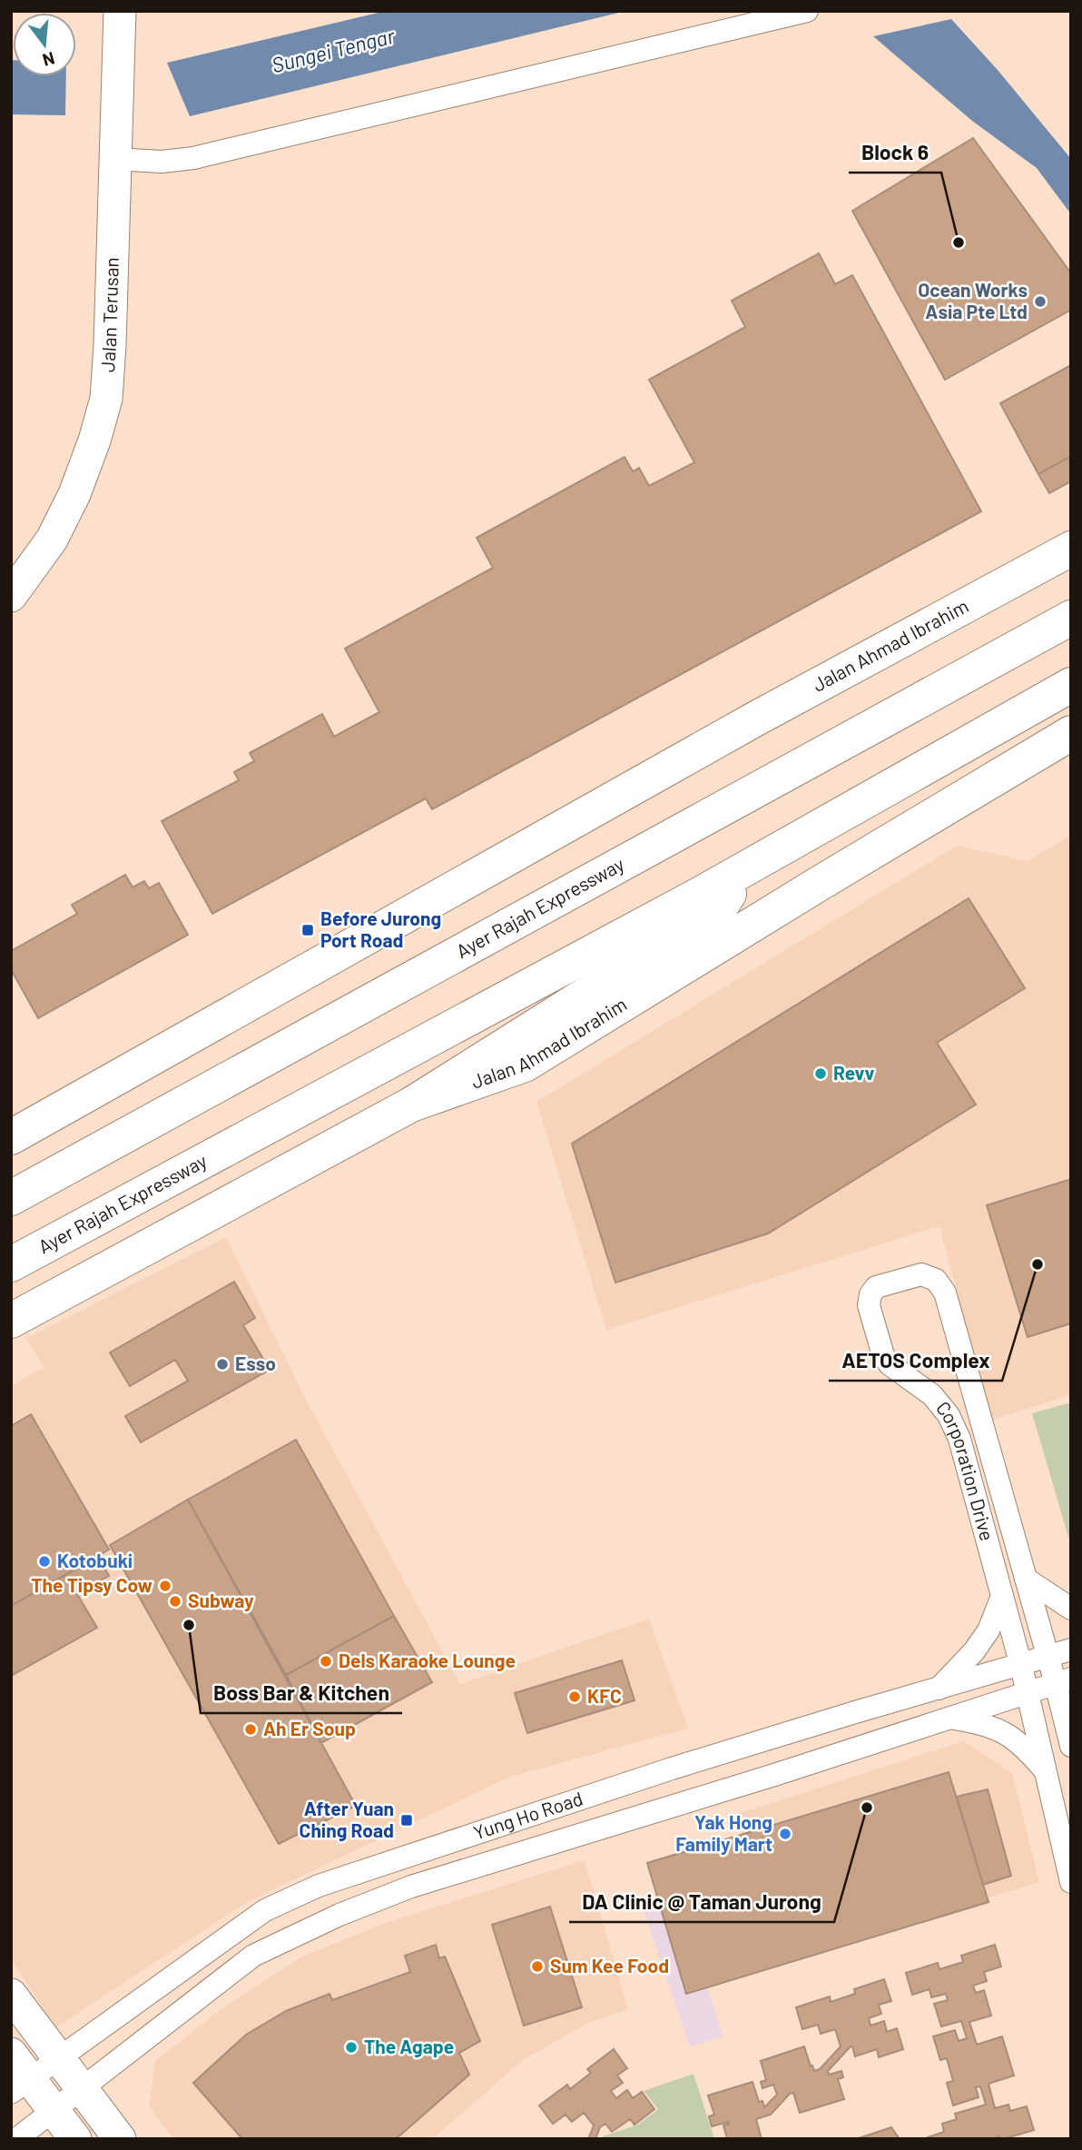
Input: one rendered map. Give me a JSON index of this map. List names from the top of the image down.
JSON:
{
  "streets": {
    "main road": ["Jalan Ahmad Ibrahim", "Ayer Rajah Expressway"],
    "street": ["Jalan Terusan", "Corporation Drive", "Yung Ho Road"]
  },
  "crossings": [
    ["Corporation Drive", "Yung Ho Road"]
  ],
  "water": ["Sungei Tengar"],
  "places": {
    "other": [
      "Block 6",
      "Ocean Works Asia Pte Ltd",
      "Revv",
      "AETOS Complex",
      "Esso",
      "Kotobuki",
      "The Tipsy Cow",
      "Subway",
      "Boss Bar & Kitchen",
      "Dels Karaoke Lounge",
      "KFC",
      "Ah Er Soup",
      "DA Clinic @ Taman Jurong",
      "Yak Hong Family Mart",
      "Sum Kee Food",
      "The Agape"
    ],
    "transit": ["Before Jurong Port Road", "After Yuan Ching Road"]
  },
  "north": "bottom"
}
